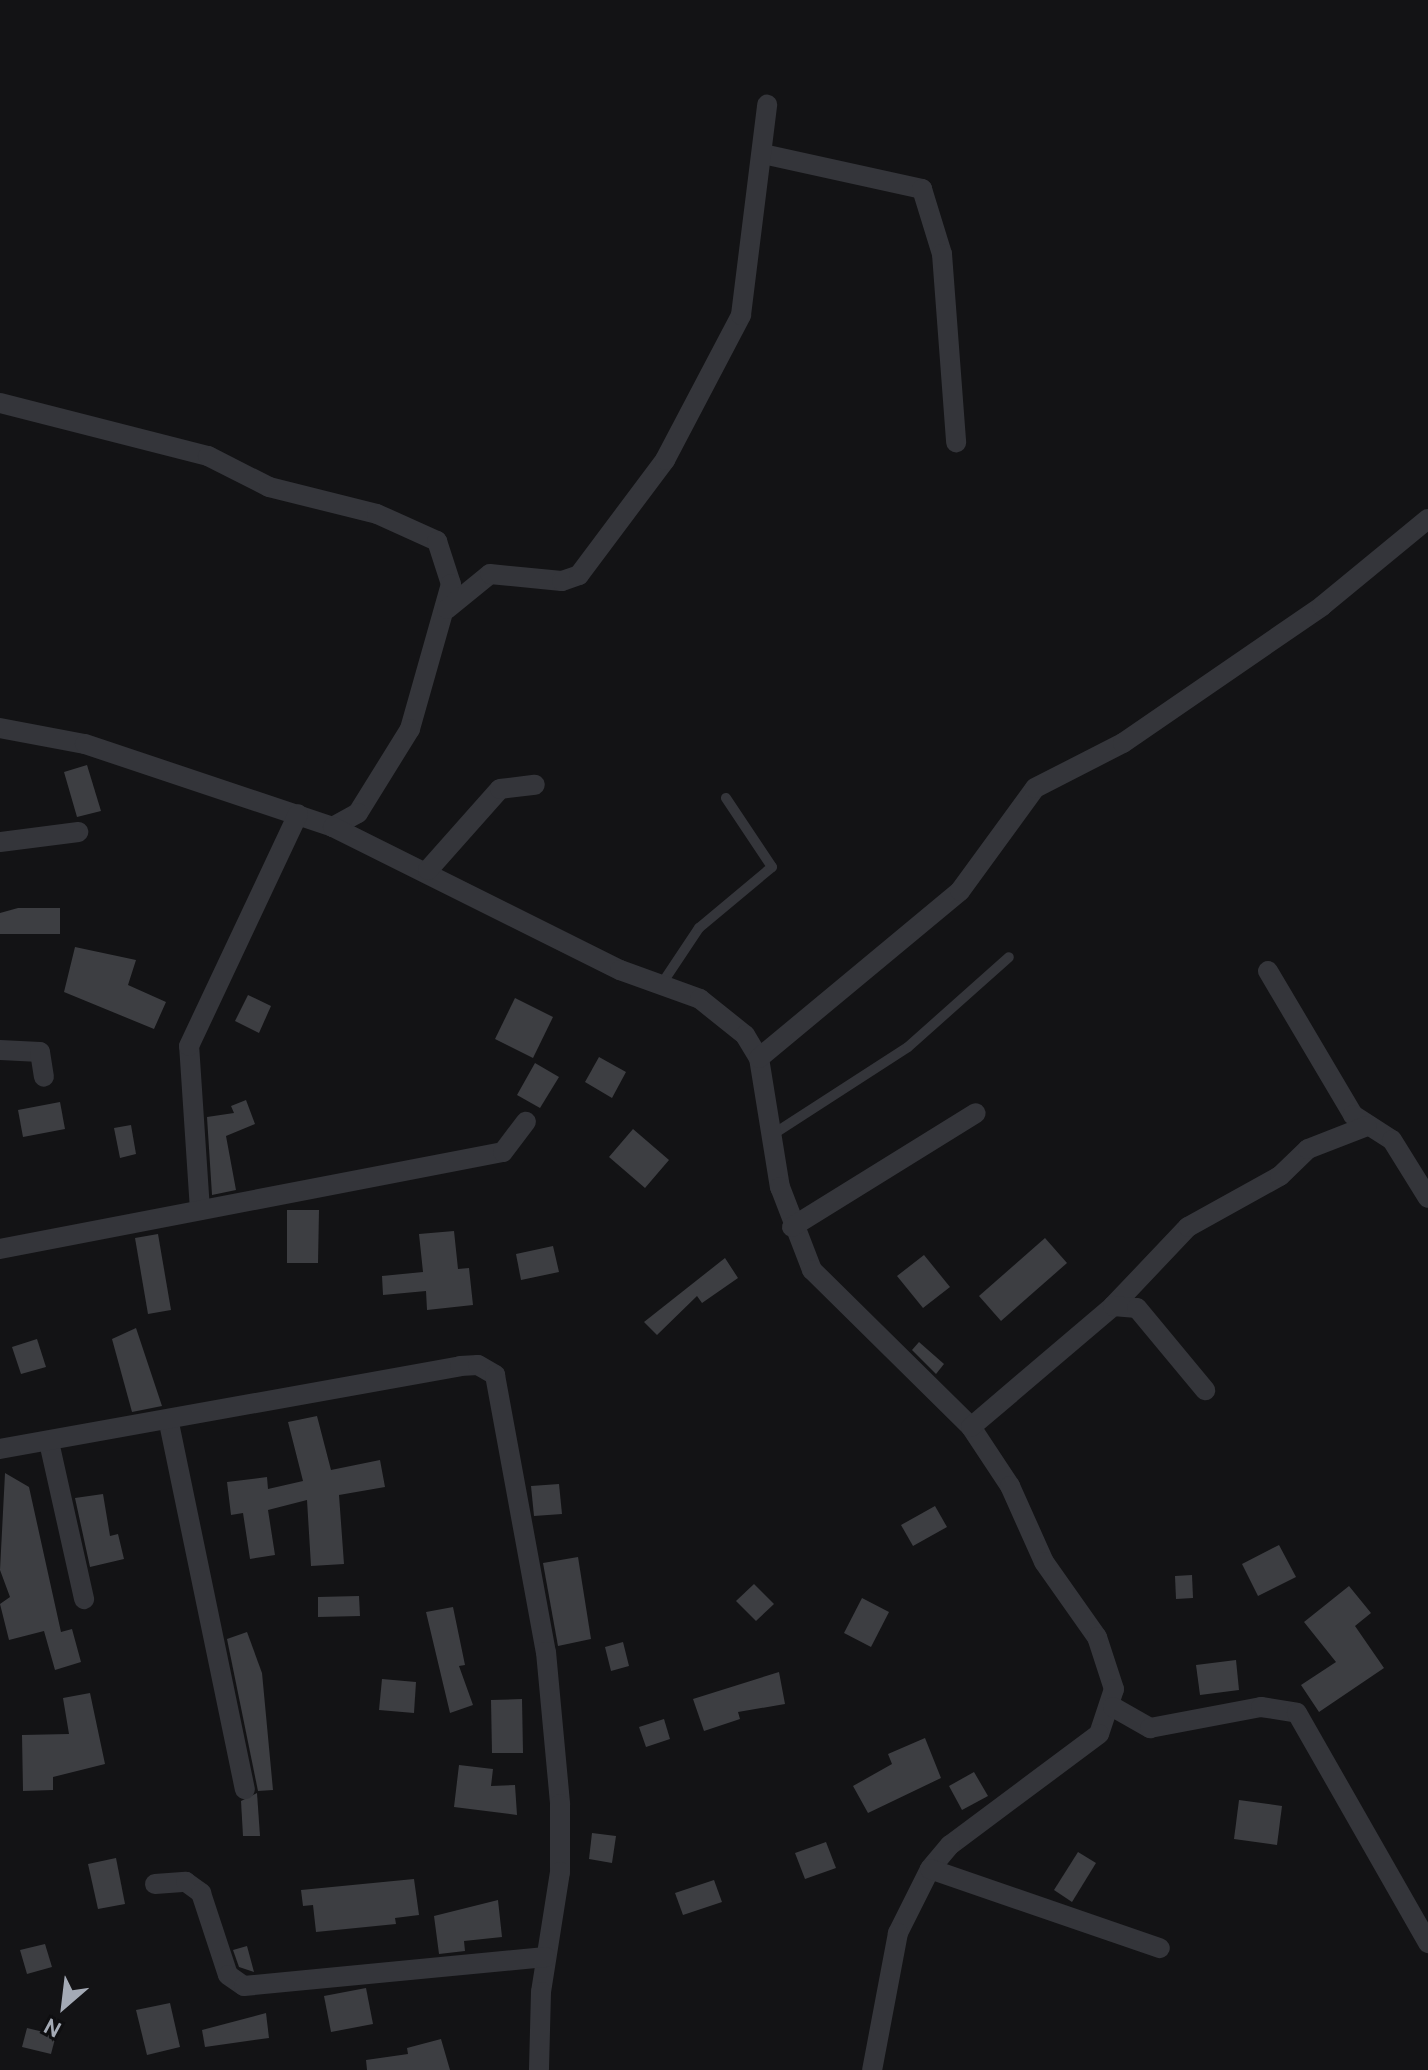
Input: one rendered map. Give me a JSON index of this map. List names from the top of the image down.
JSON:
{
  "north": "bottom left"
}
